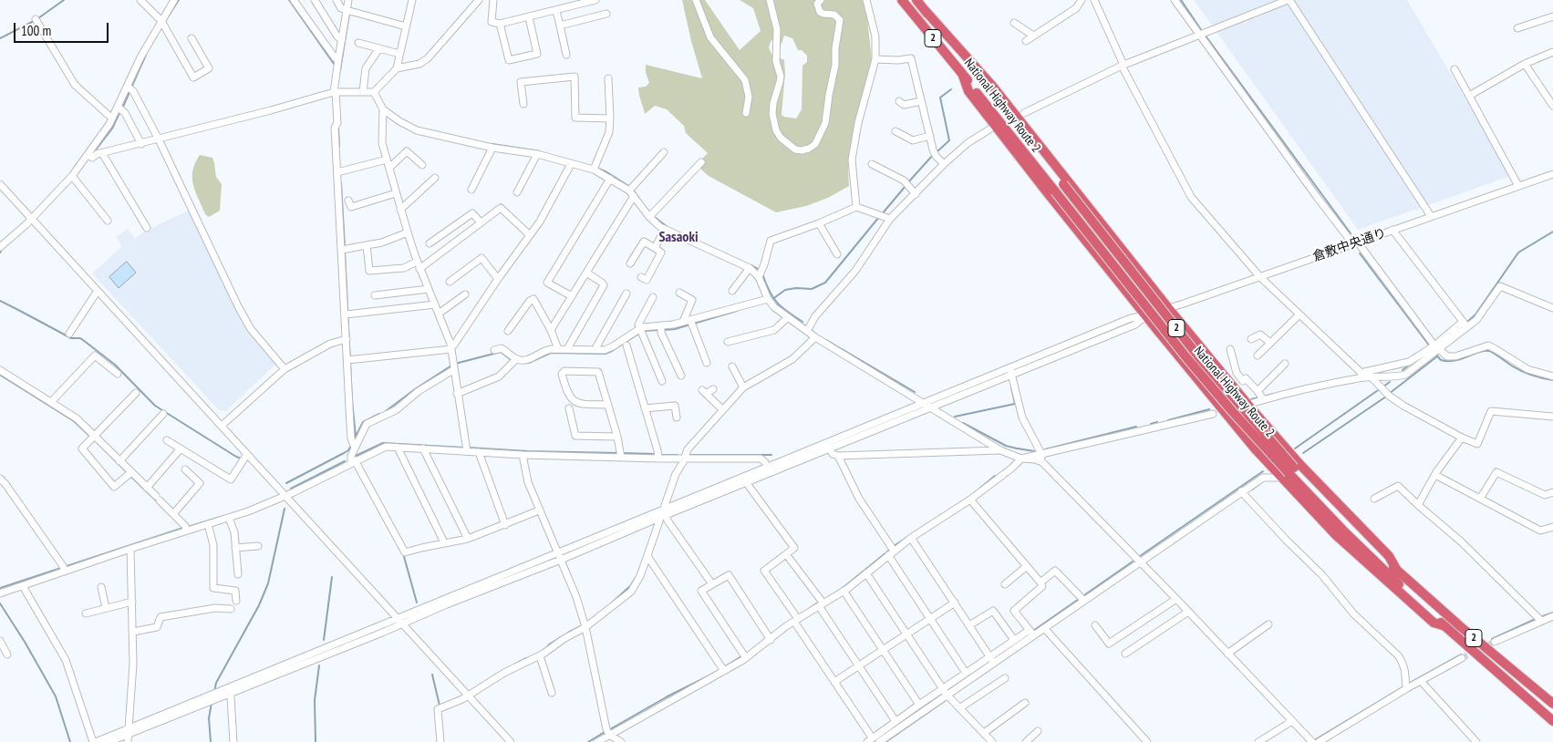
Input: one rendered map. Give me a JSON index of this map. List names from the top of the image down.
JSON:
{
  "streets": {
    "highway": ["2", "National Highway Route 2"],
    "street": ["倉敷中央通り"]
  },
  "districts": ["Sasaoki"],
  "scale_bar": "100 m"
}
